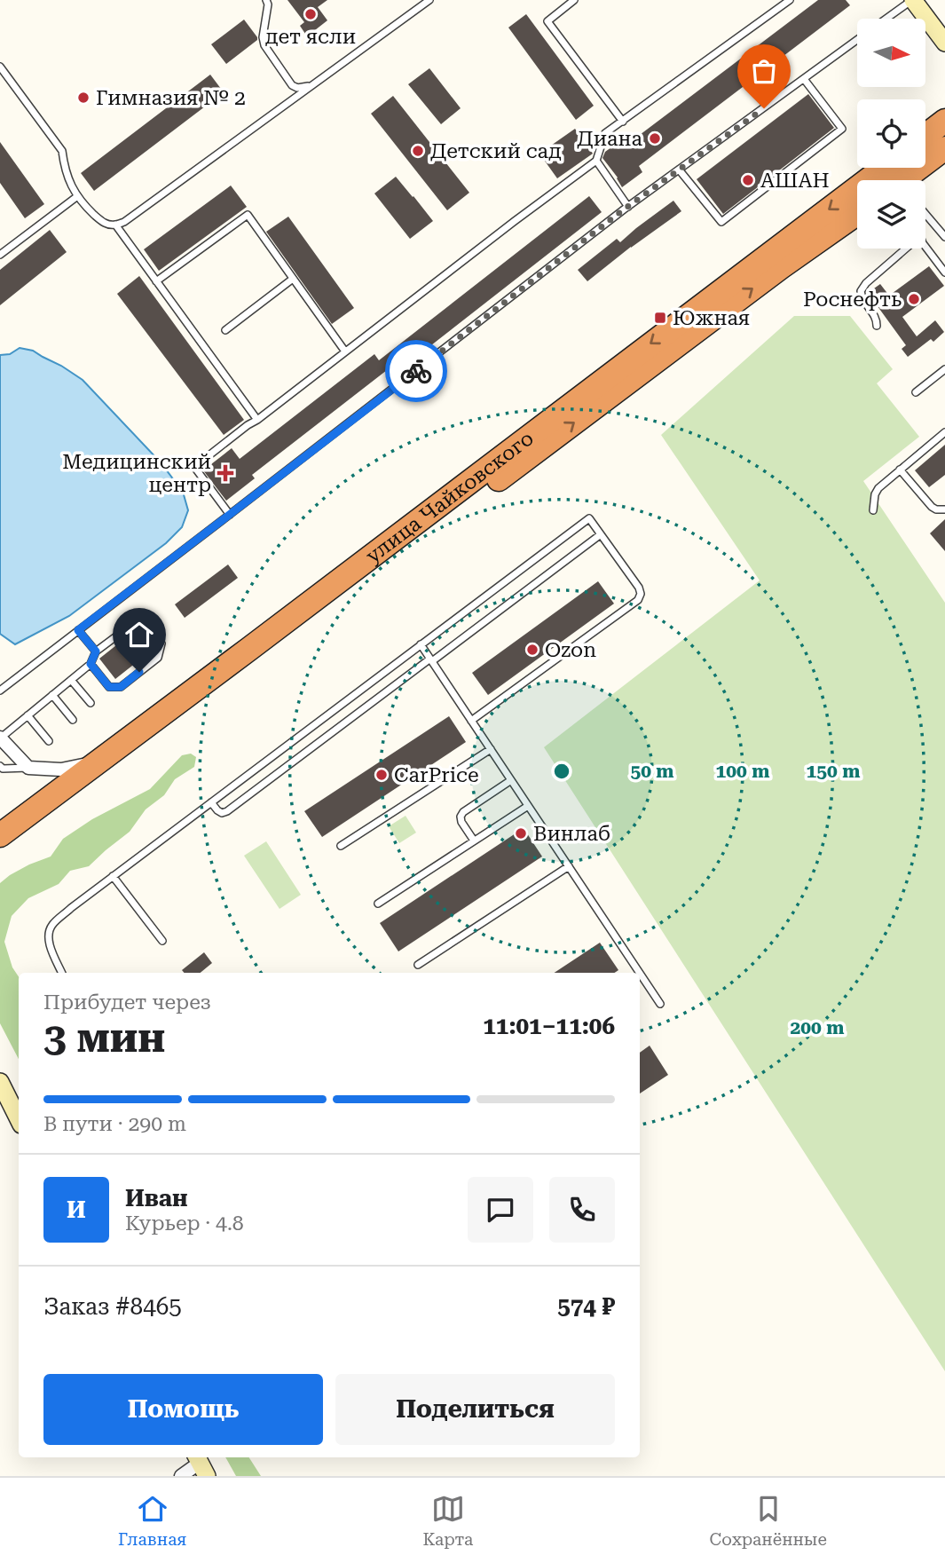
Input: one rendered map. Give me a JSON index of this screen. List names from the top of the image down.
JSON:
{
  "streets": {
    "highway": ["улица Чайковского"]
  },
  "places": {
    "other": [
      "дет ясли",
      "Гимназия № 2",
      "Диана",
      "Детский сад",
      "AШАН",
      "Роснефть",
      "Ozon",
      "CarPrice",
      "Винлаб"
    ],
    "transit": ["Южная"],
    "health": ["Медицинский центр"]
  },
  "north": "right",
  "page": {
    "heading": ["3 мин", "Прибудет через", "11:01–11:06"],
    "panel": [
      "Иван",
      "Курьер · 4.8",
      "Заказ #8465",
      "574 ₽"
    ],
    "bar": "В пути · 290 m",
    "round": "И",
    "buttons": ["Помощь", "Поделиться"],
    "tabs": ["Главная", "Карта", "Сохранённые"]
  },
  "rings": [
    "50 m",
    "100 m",
    "150 m",
    "200 m"
  ]
}
